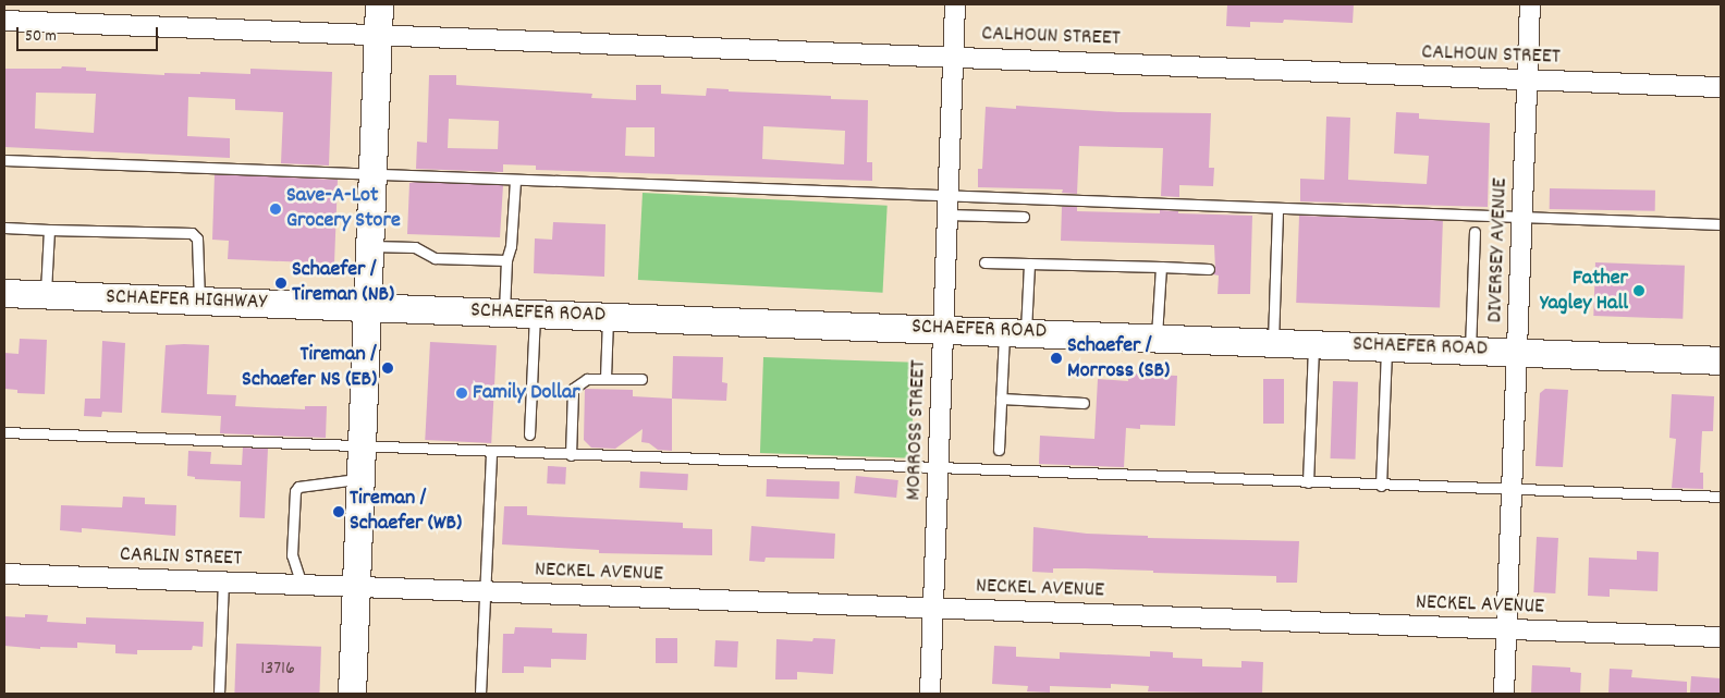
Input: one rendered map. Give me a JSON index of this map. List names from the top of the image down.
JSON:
{
  "streets": {
    "main road": ["SCHAEFER HIGHWAY", "SCHAEFER ROAD"],
    "street": [
      "CALHOUN STREET",
      "DIVERSEY AVENUE",
      "MORROSS STREET",
      "CARLIN STREET",
      "NECKEL AVENUE"
    ]
  },
  "crossings": [
    ["CALHOUN STREET", "DIVERSEY AVENUE"],
    ["CALHOUN STREET", "MORROSS STREET"],
    ["DIVERSEY AVENUE", "SCHAEFER ROAD"],
    ["DIVERSEY AVENUE", "NECKEL AVENUE"],
    ["SCHAEFER HIGHWAY", "SCHAEFER ROAD"],
    ["SCHAEFER ROAD", "MORROSS STREET"],
    ["MORROSS STREET", "NECKEL AVENUE"],
    ["CARLIN STREET", "NECKEL AVENUE"]
  ],
  "places": [
    "Save-A-Lot Grocery Store",
    "Schaefer / Tireman (NB)",
    "Father Yagley Hall",
    "Schaefer / Morross (SB)",
    "Tireman / Schaefer NS (EB)",
    "Family Dollar",
    "Tireman / Schaefer (WB)"
  ],
  "house_numbers": ["13716"],
  "scale_bar": "50 m"
}
